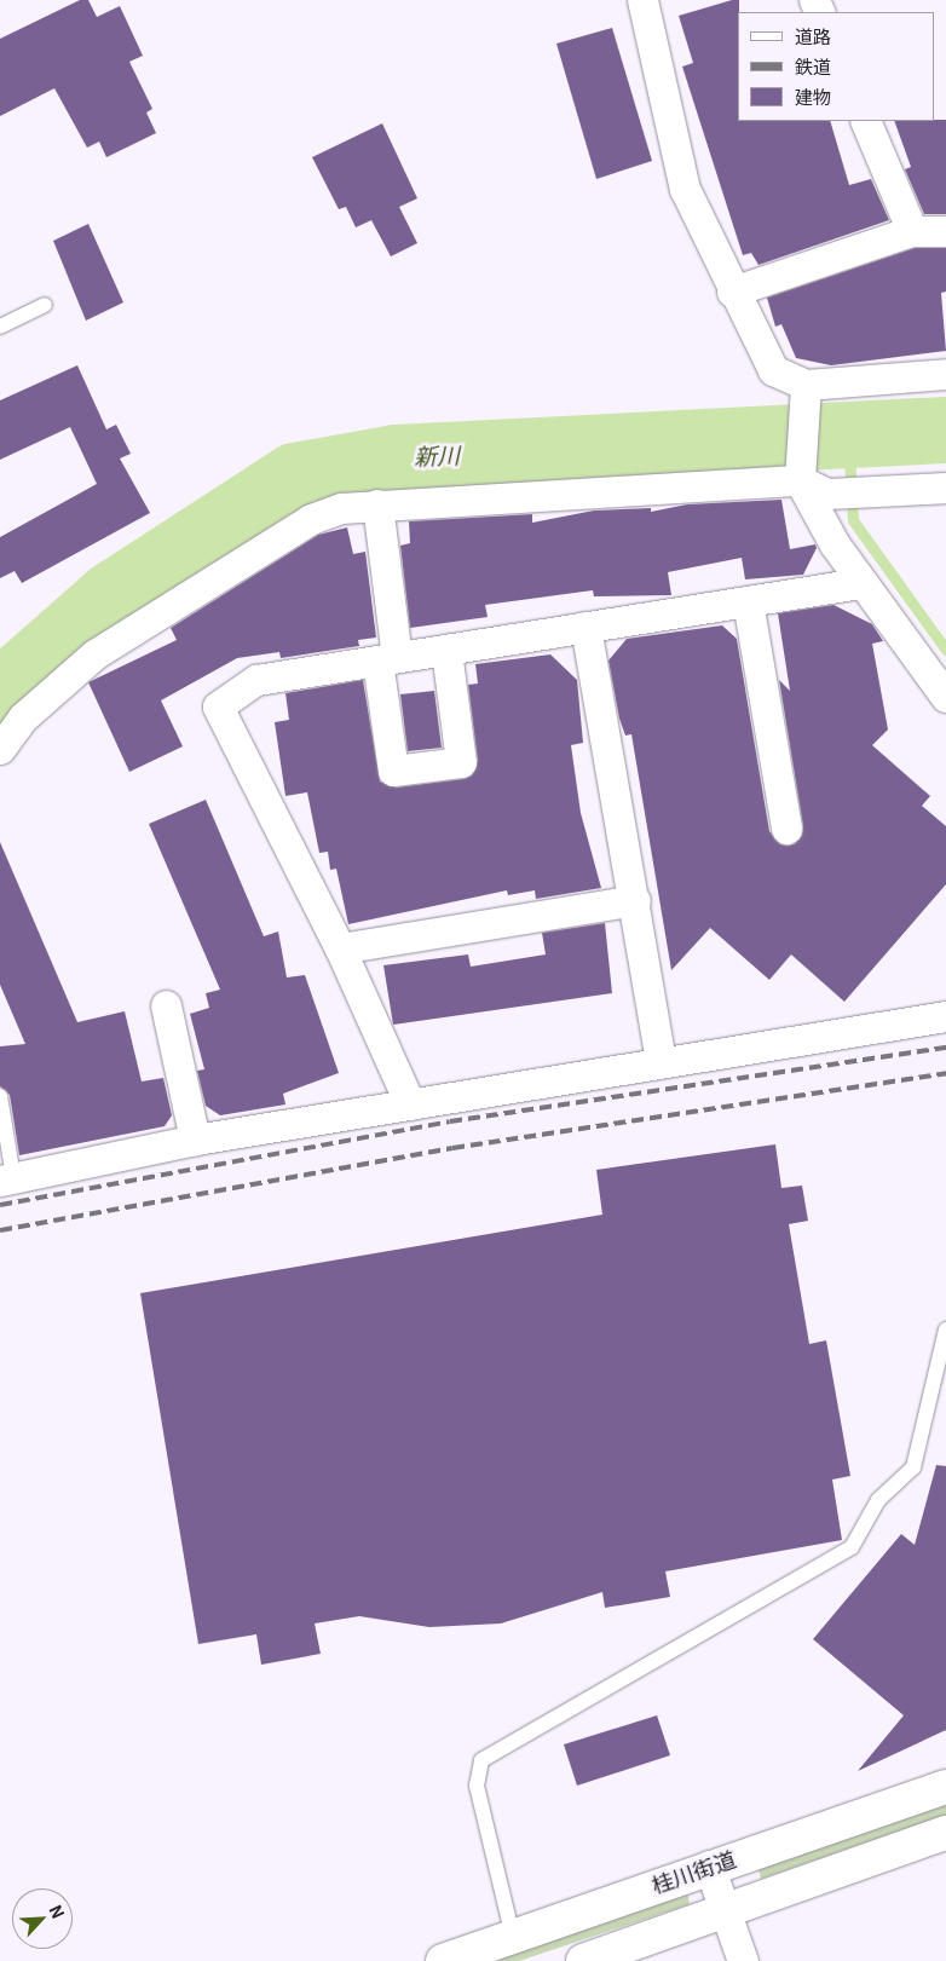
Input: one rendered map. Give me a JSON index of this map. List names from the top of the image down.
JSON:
{
  "streets": {
    "street": ["桂川街道"]
  },
  "water": ["新川"],
  "legend": ["道路", "鉄道", "建物"],
  "north": "top right"
}
